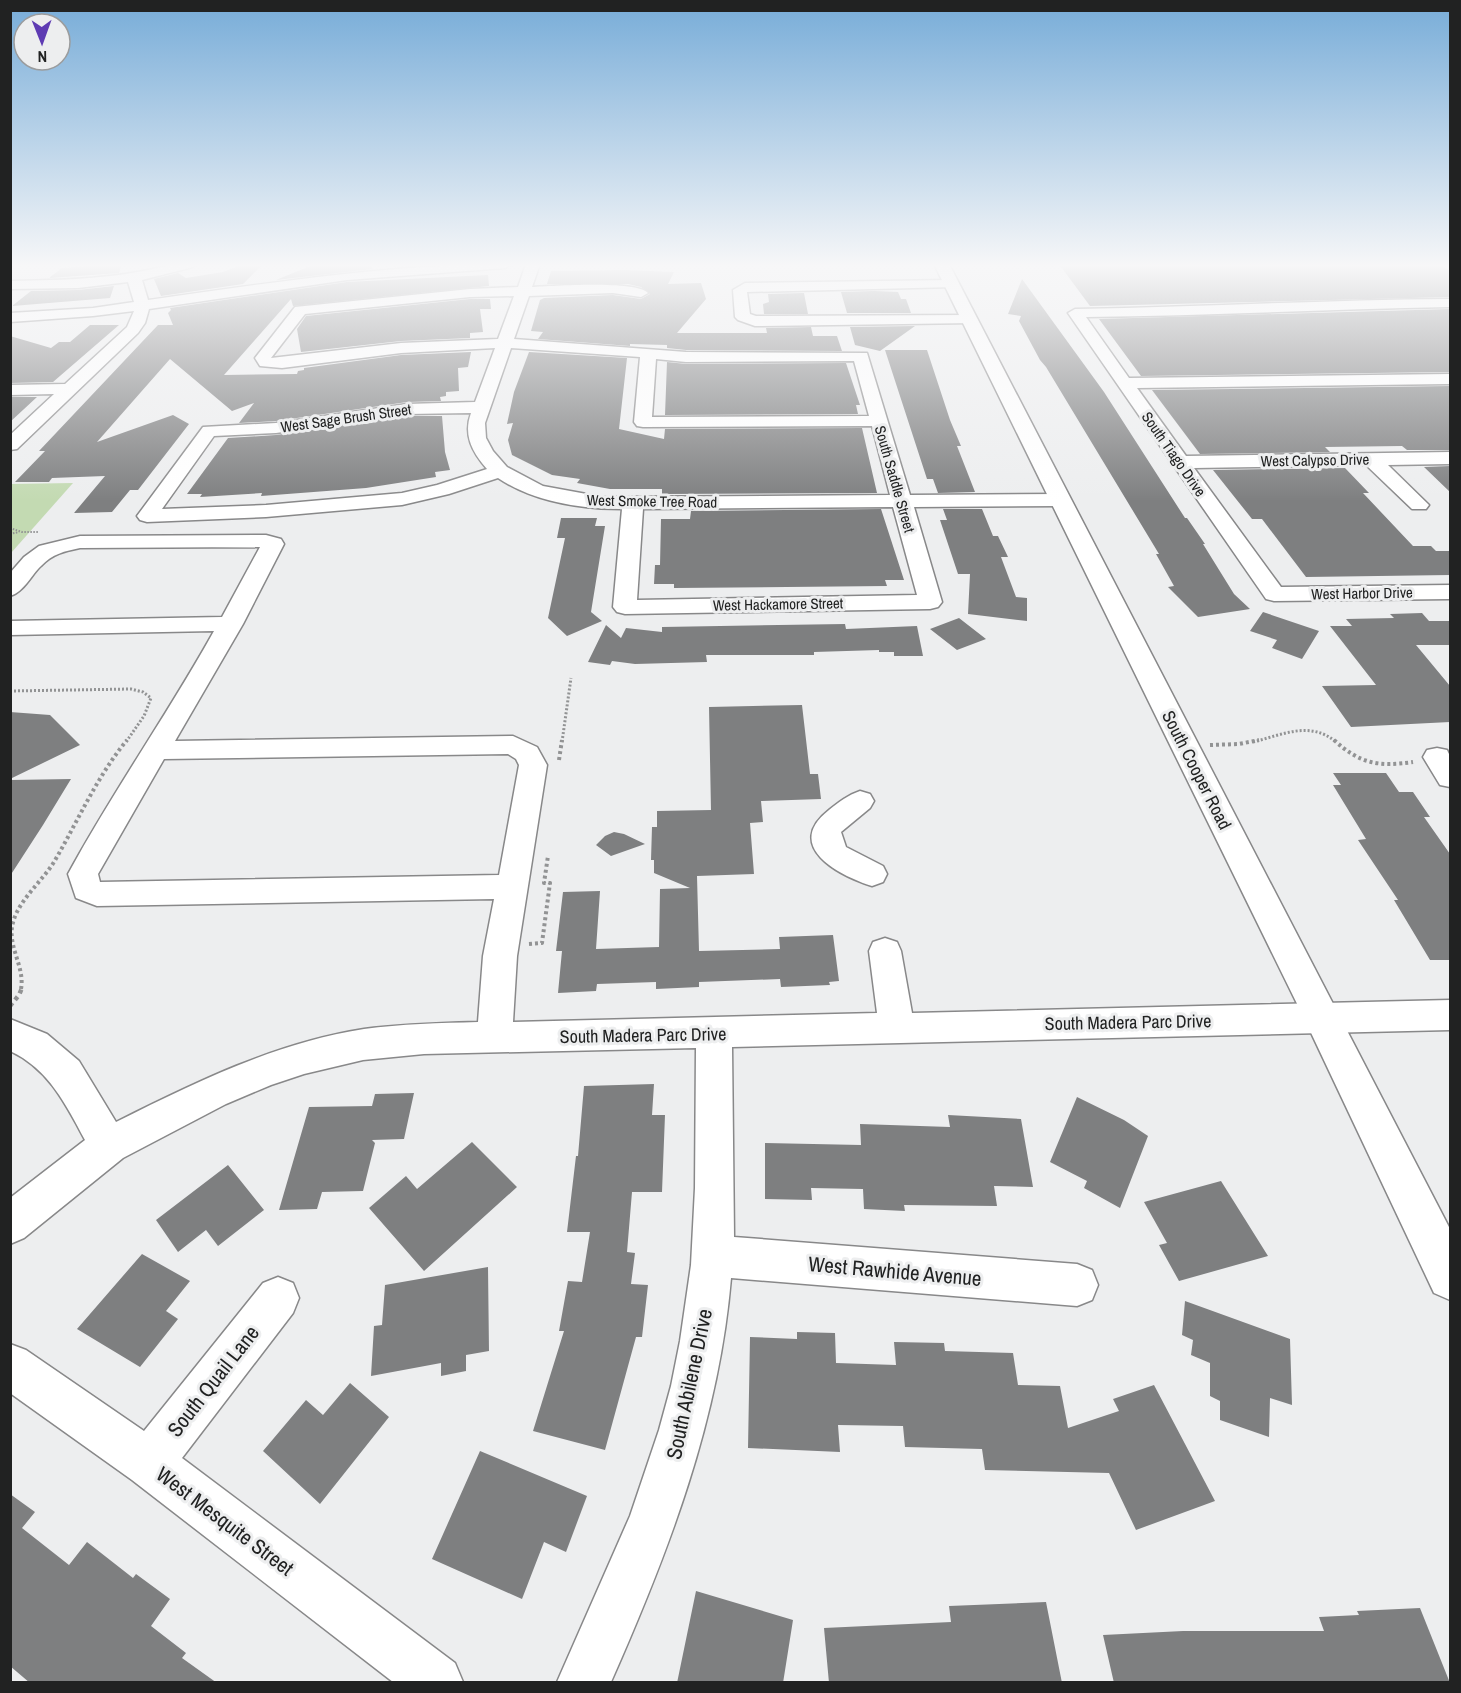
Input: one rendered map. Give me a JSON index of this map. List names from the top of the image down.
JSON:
{
  "streets": {
    "main road": ["South Cooper Road"],
    "street": [
      "West Sage Brush Street",
      "South Tiago Drive",
      "West Calypso Drive",
      "South Saddle Street",
      "West Smoke Tree Road",
      "West Harbor Drive",
      "West Hackamore Street",
      "South Madera Parc Drive",
      "West Rawhide Avenue",
      "South Quail Lane",
      "South Abilene Drive",
      "West Mesquite Street"
    ]
  },
  "crossings": [
    ["West Sage Brush Street", "West Smoke Tree Road"],
    ["South Tiago Drive", "West Calypso Drive"],
    ["South Tiago Drive", "West Harbor Drive"],
    ["South Saddle Street", "West Smoke Tree Road"],
    ["South Saddle Street", "West Hackamore Street"],
    ["West Smoke Tree Road", "West Hackamore Street"],
    ["West Smoke Tree Road", "South Cooper Road"],
    ["South Cooper Road", "South Madera Parc Drive"],
    ["South Madera Parc Drive", "South Abilene Drive"],
    ["West Rawhide Avenue", "South Abilene Drive"],
    ["South Quail Lane", "West Mesquite Street"]
  ],
  "north": "bottom"
}
